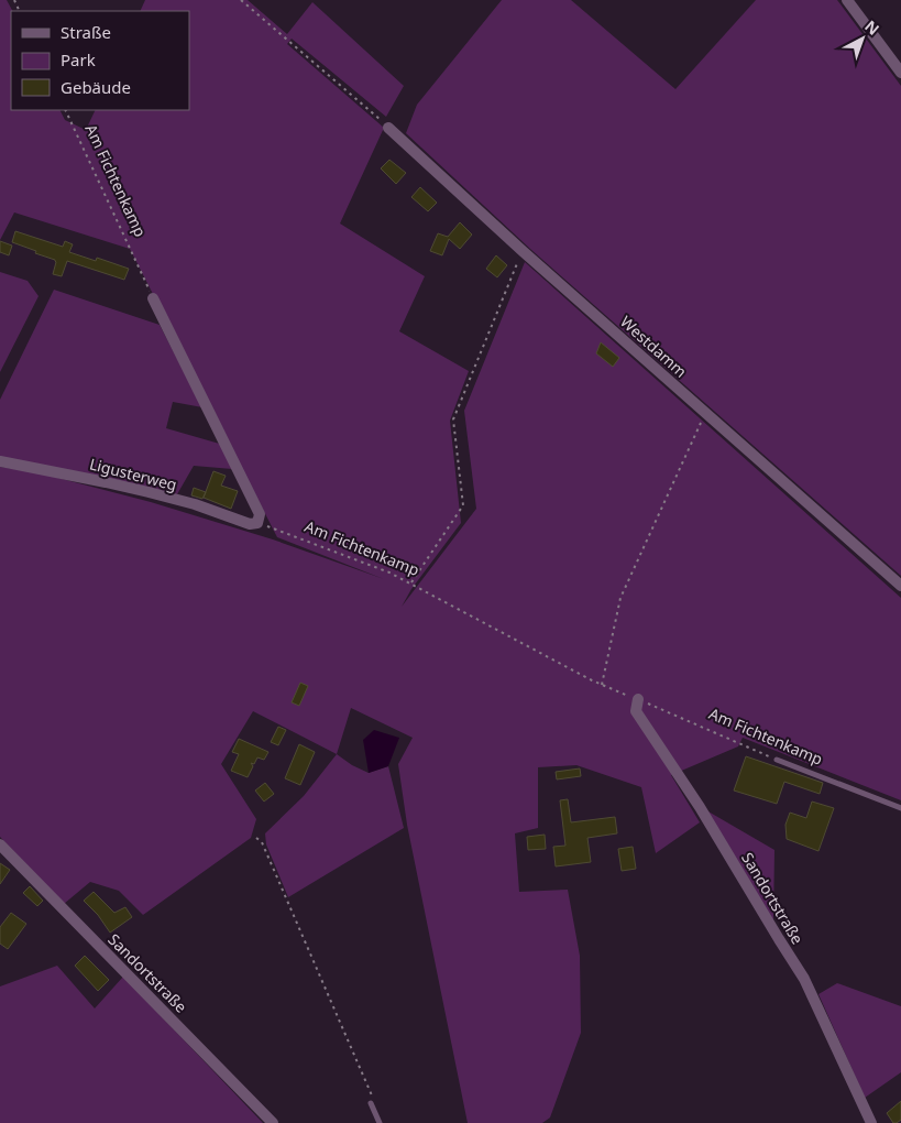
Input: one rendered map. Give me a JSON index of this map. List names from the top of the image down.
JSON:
{
  "streets": {
    "street": ["Westdamm", "Ligusterweg", "Sandortstraße"],
    "lane": ["Am Fichtenkamp"]
  },
  "crossings": [
    ["Am Fichtenkamp", "Ligusterweg"],
    ["Am Fichtenkamp", "Sandortstraße"]
  ],
  "legend": ["Straße", "Park", "Gebäude"],
  "north": "top right"
}
